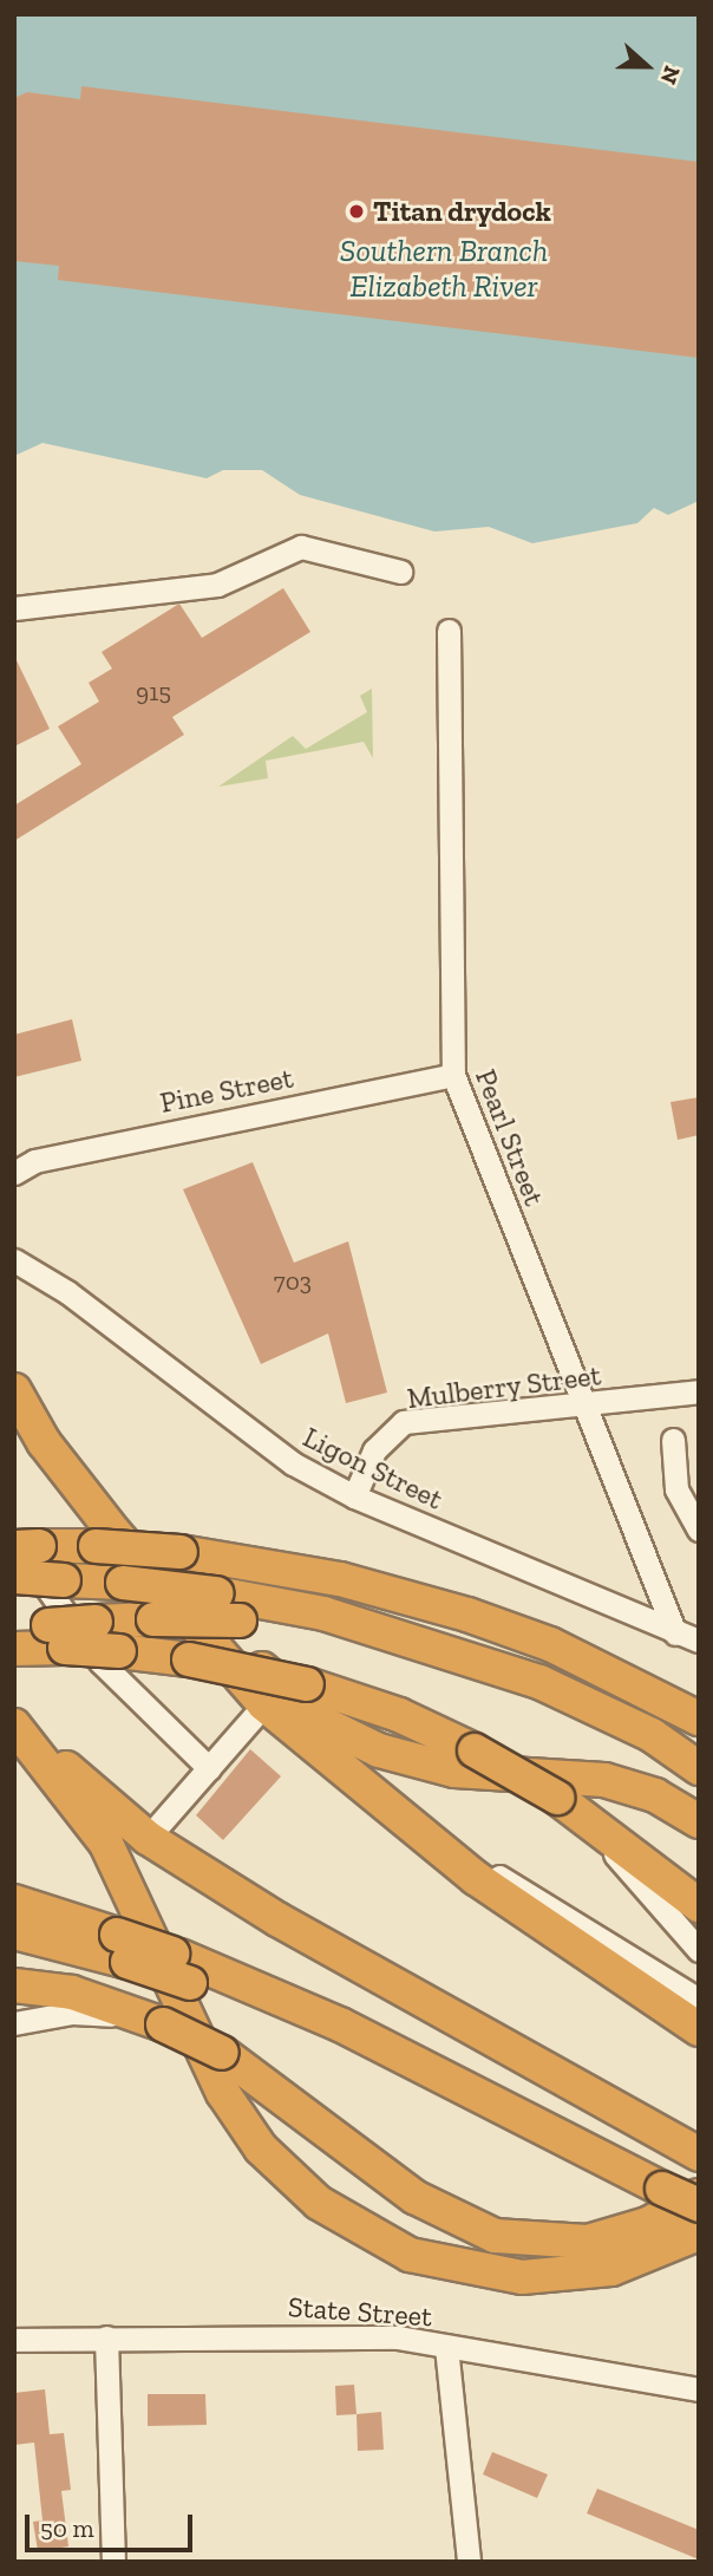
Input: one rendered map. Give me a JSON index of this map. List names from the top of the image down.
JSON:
{
  "streets": {
    "street": [
      "Pine Street",
      "Pearl Street",
      "Mulberry Street",
      "Ligon Street",
      "State Street"
    ]
  },
  "crossings": [
    ["Pine Street", "Pearl Street"],
    ["Pearl Street", "Mulberry Street"],
    ["Pearl Street", "Ligon Street"],
    ["Mulberry Street", "Ligon Street"]
  ],
  "water": ["Southern Branch Elizabeth River"],
  "places": ["Titan drydock"],
  "house_numbers": ["915", "703"],
  "scale_bar": "50 m",
  "north": "right"
}
